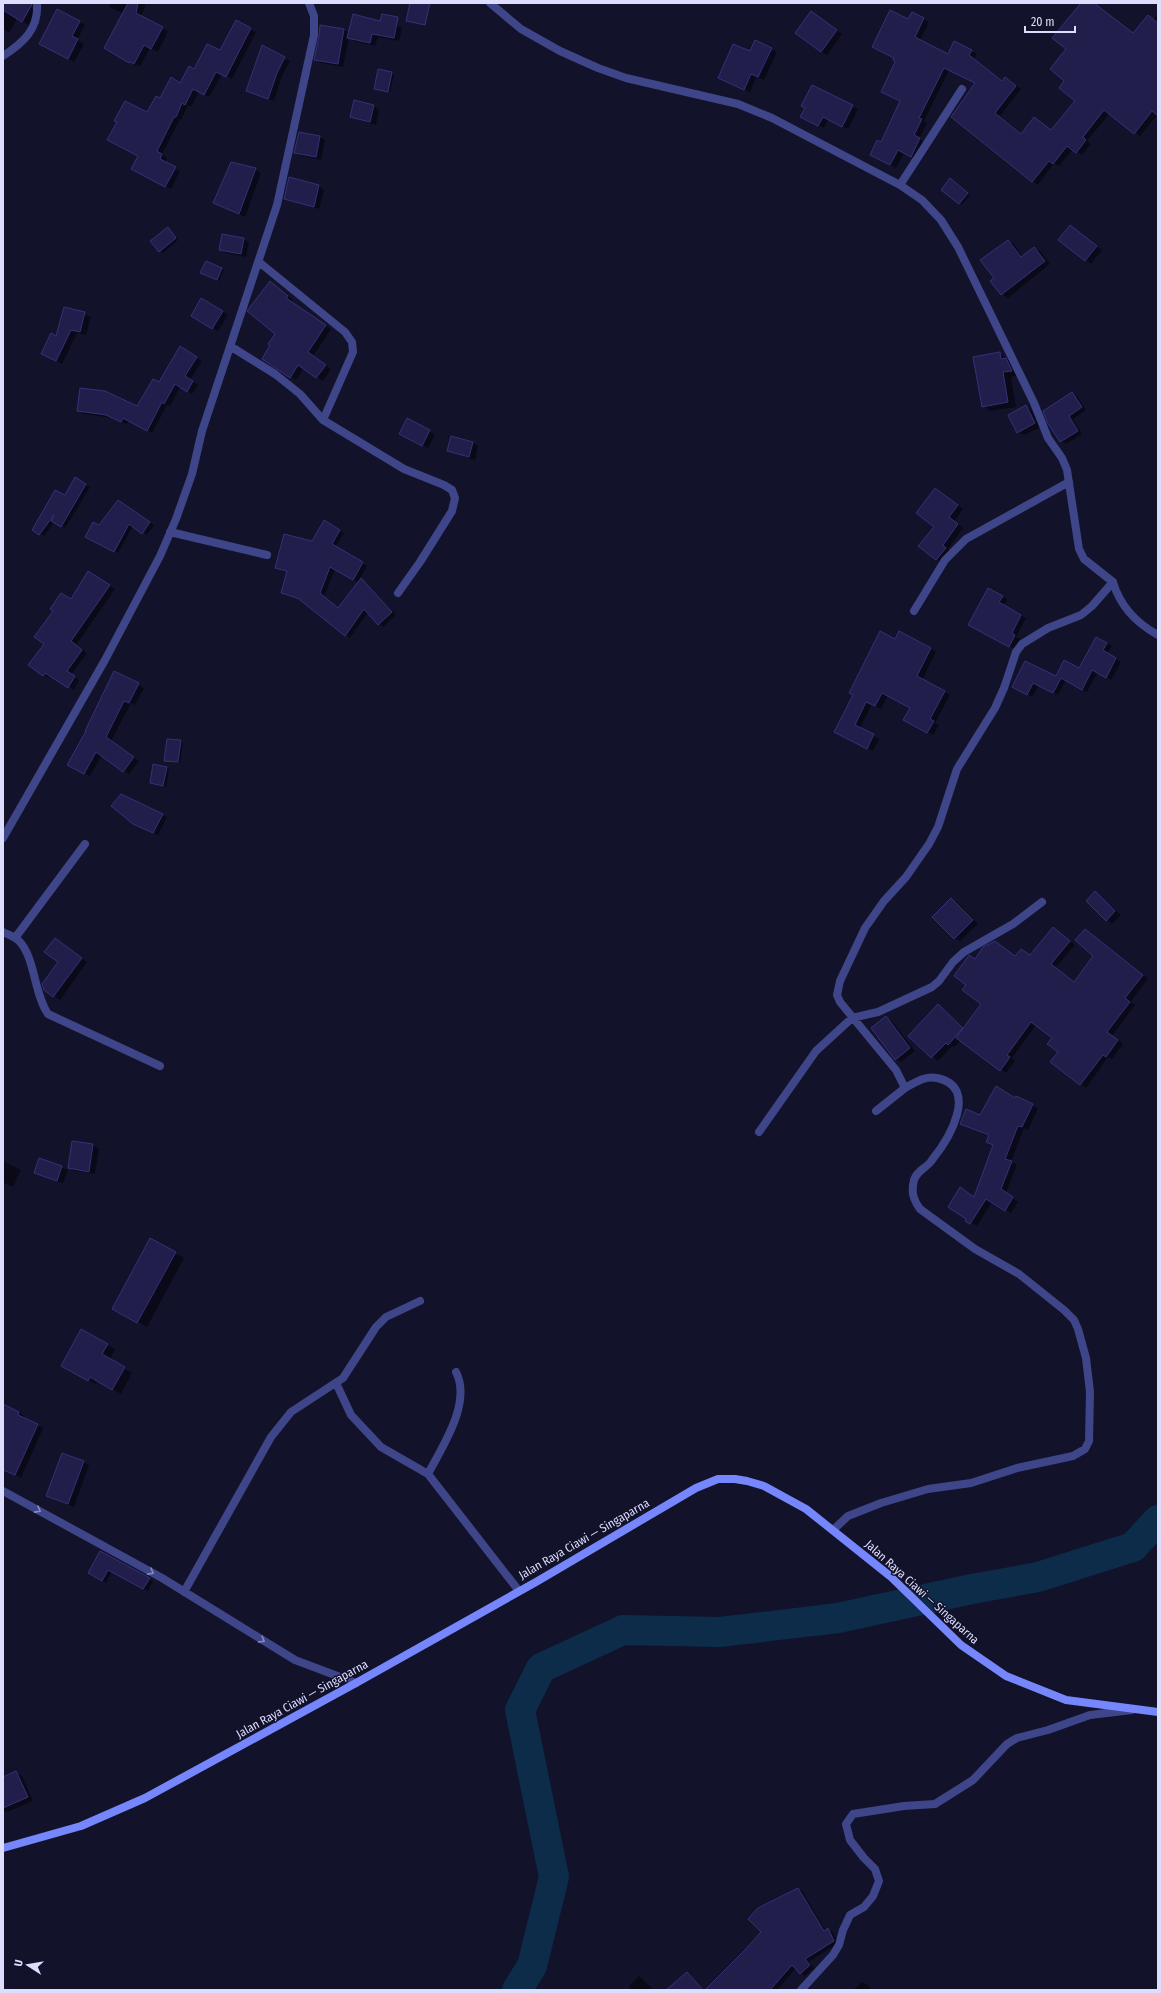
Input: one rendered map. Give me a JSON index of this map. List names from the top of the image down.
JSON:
{
  "streets": {
    "main road": ["Jalan Raya Ciawi — Singaparna"]
  },
  "scale_bar": "20 m",
  "north": "left"
}
